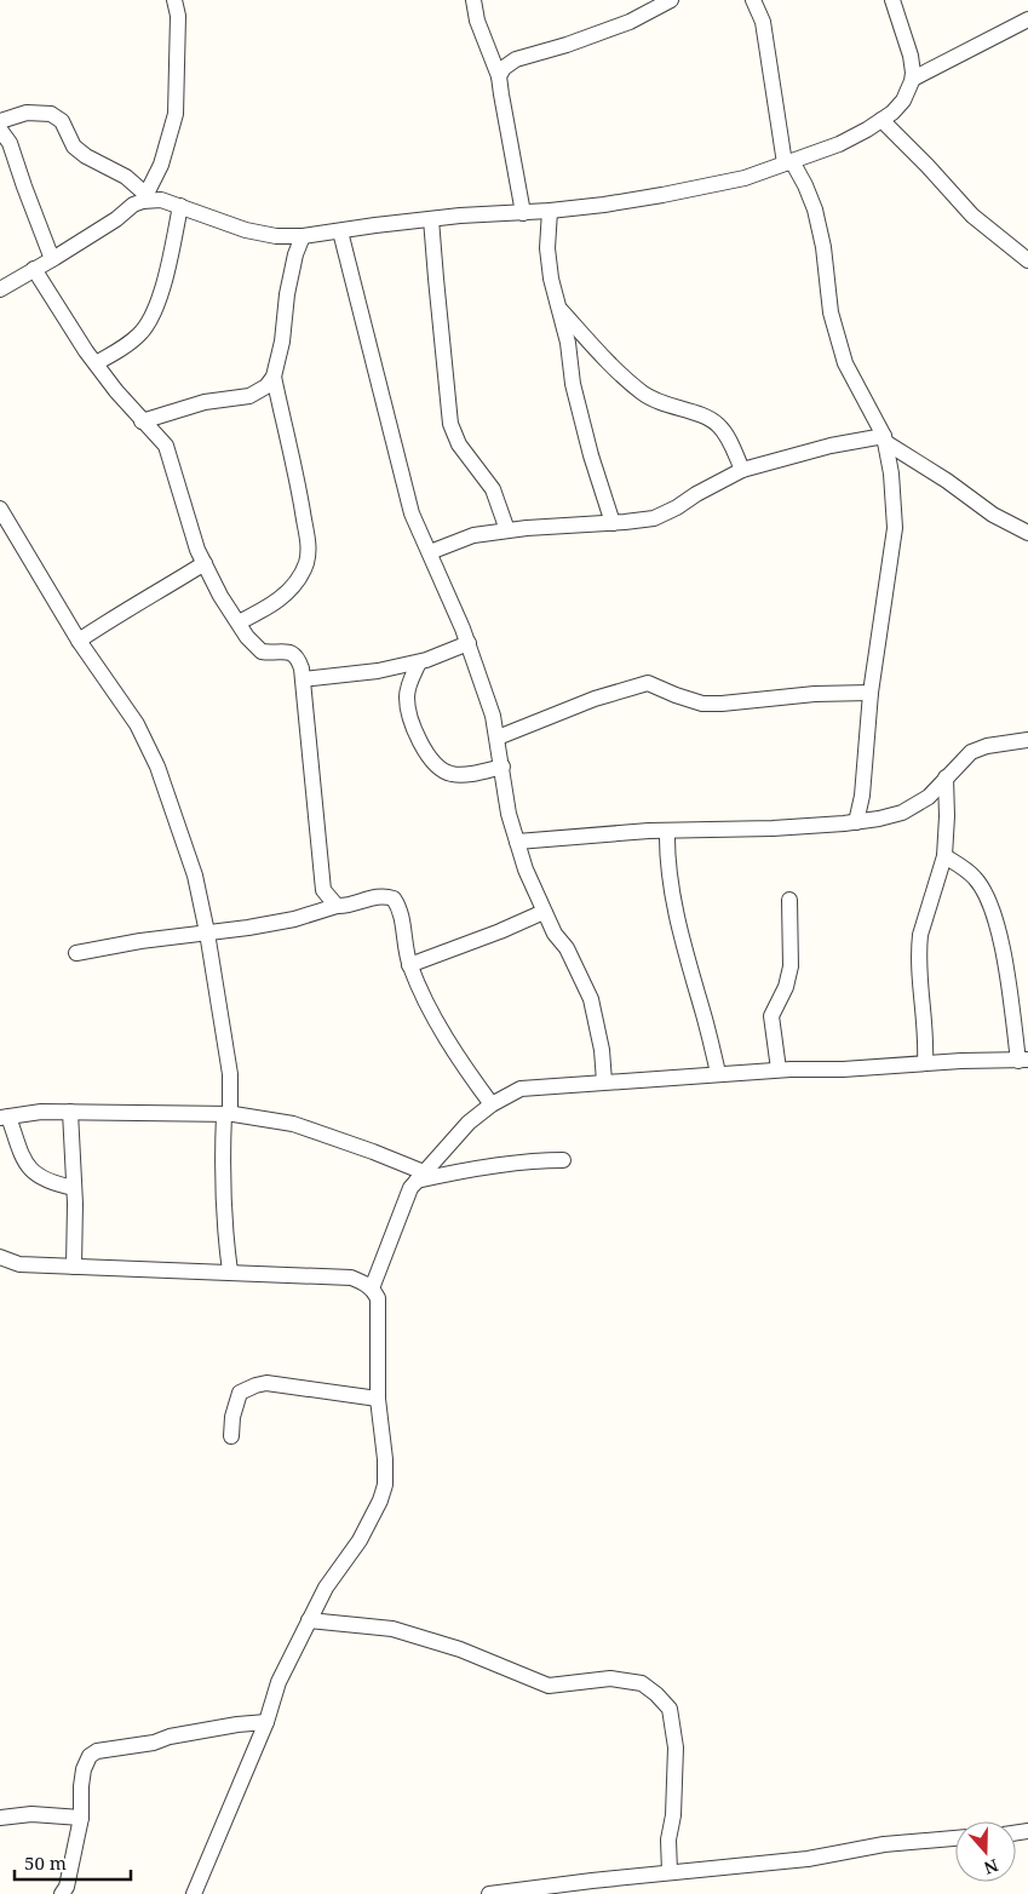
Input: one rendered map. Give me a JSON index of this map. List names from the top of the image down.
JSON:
{
  "scale_bar": "50 m",
  "north": "bottom"
}
